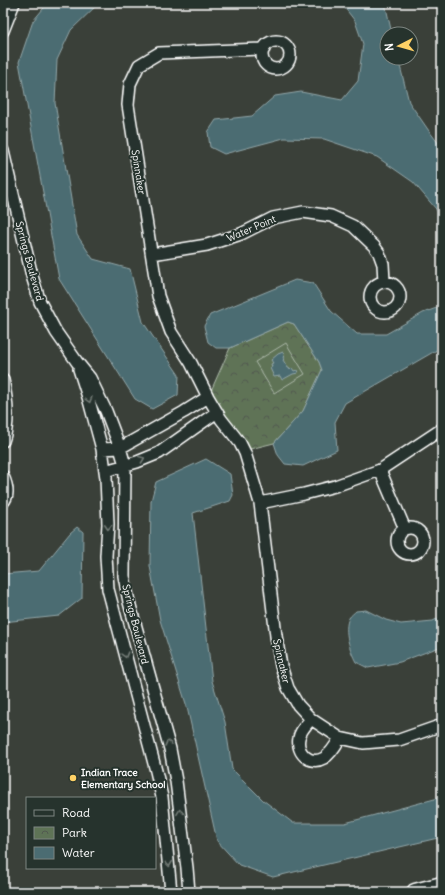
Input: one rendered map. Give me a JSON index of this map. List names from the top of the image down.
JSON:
{
  "streets": {
    "street": ["Spinnaker", "Water Point", "Springs Boulevard"]
  },
  "crossings": [
    ["Spinnaker", "Water Point"]
  ],
  "places": ["Indian Trace Elementary School"],
  "legend": ["Road", "Park", "Water"],
  "north": "left"
}
